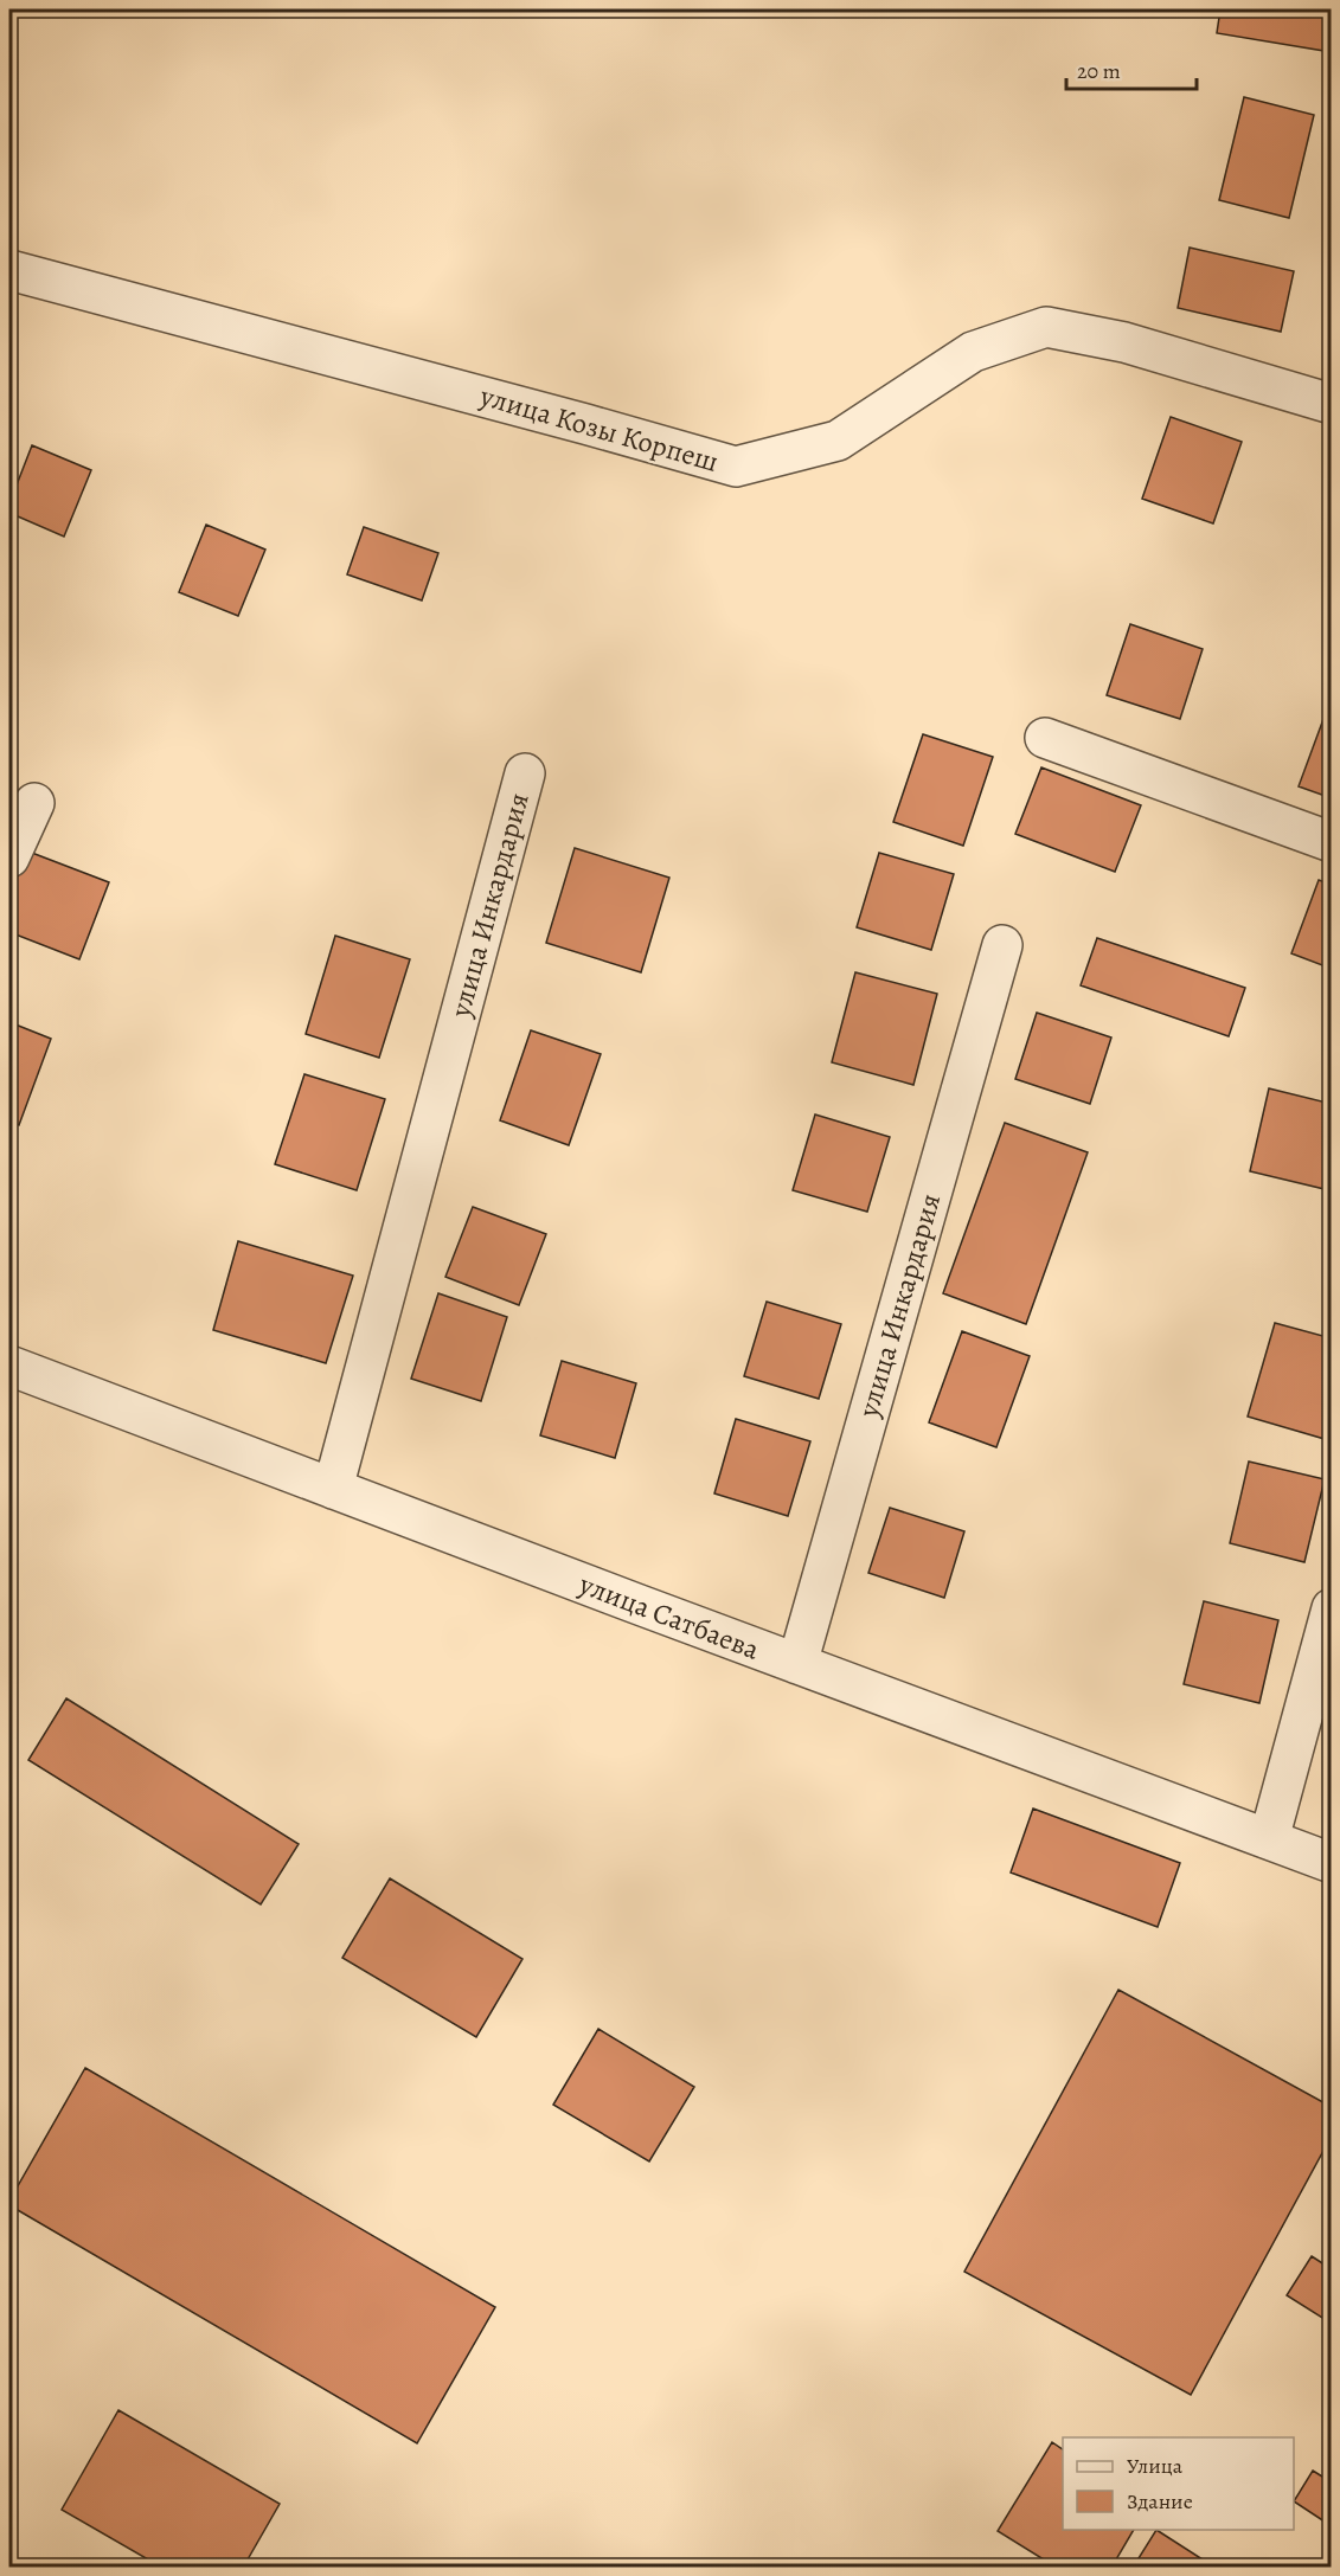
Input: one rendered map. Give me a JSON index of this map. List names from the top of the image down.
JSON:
{
  "streets": {
    "street": ["улица Козы Корпеш", "улица Инкардария", "улица Сатбаева"]
  },
  "crossings": [
    ["улица Инкардария", "улица Сатбаева"]
  ],
  "legend": ["Улица", "Здание"],
  "scale_bar": "20 m"
}
